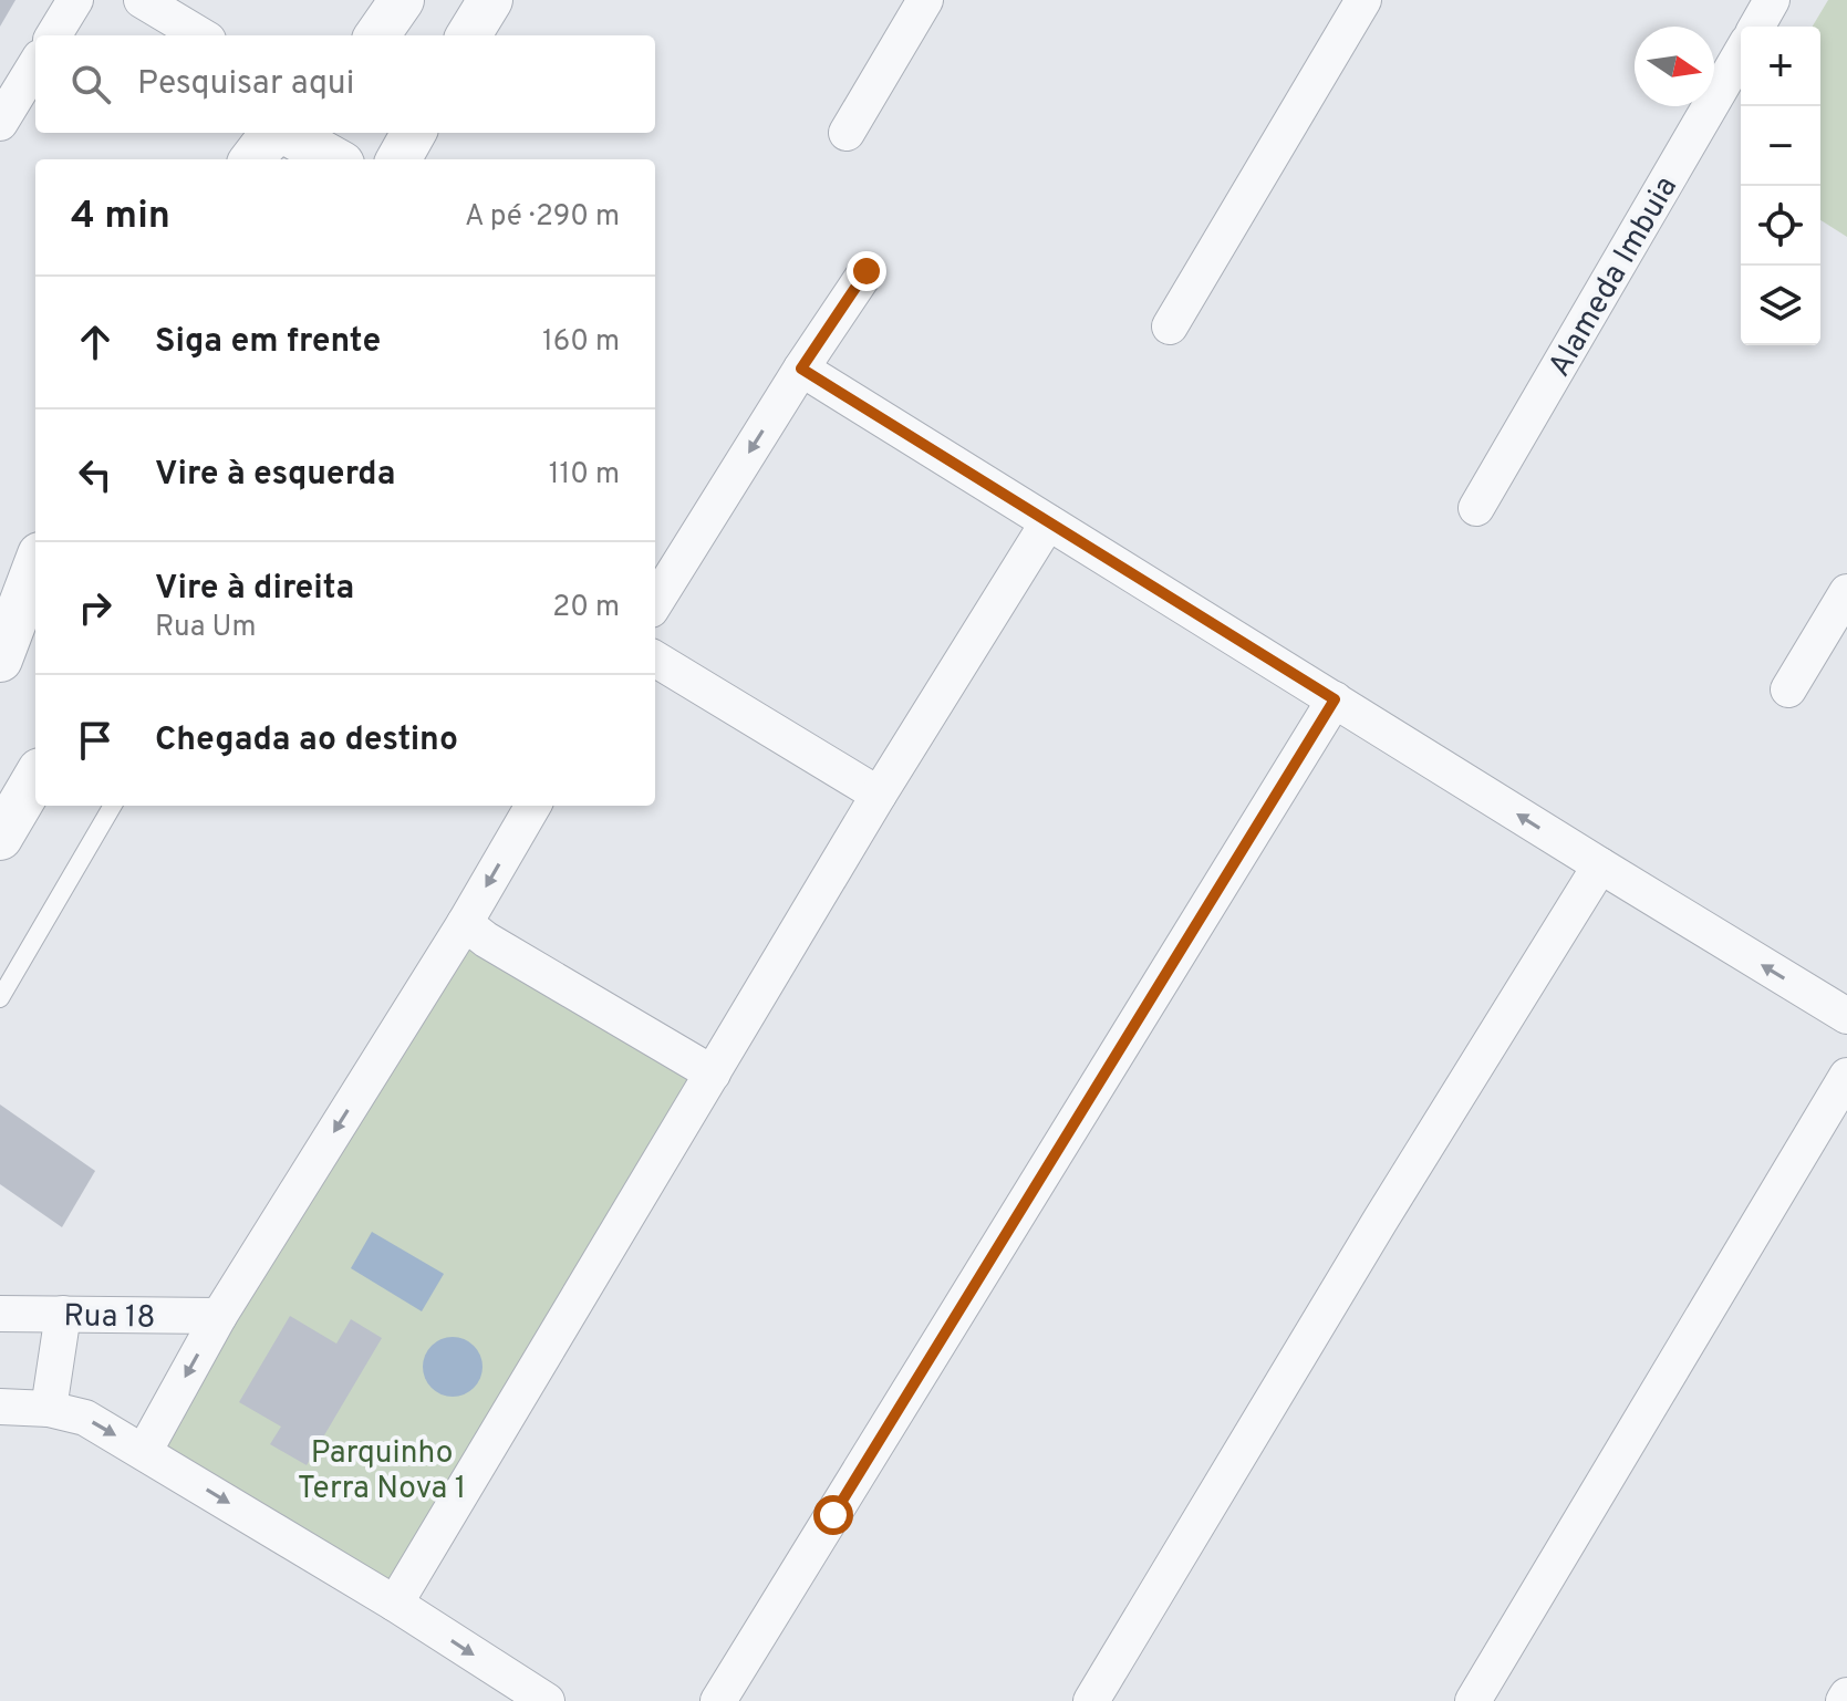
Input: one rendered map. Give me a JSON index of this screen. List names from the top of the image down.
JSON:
{
  "streets": {
    "street": ["Alameda Imbuia", "Rua 18"]
  },
  "parks": ["Parquinho Terra Nova 1"],
  "north": "right",
  "page": {
    "map_buttons": ["+", "−"],
    "search": "Pesquisar aqui",
    "heading": ["4 min", "A pé · 290 m"],
    "list": [
      ["Siga em frente", "160 m"],
      ["Vire à esquerda", "110 m"],
      ["Vire à direita", "Rua Um", "20 m"],
      "Chegada ao destino"
    ]
  }
}
